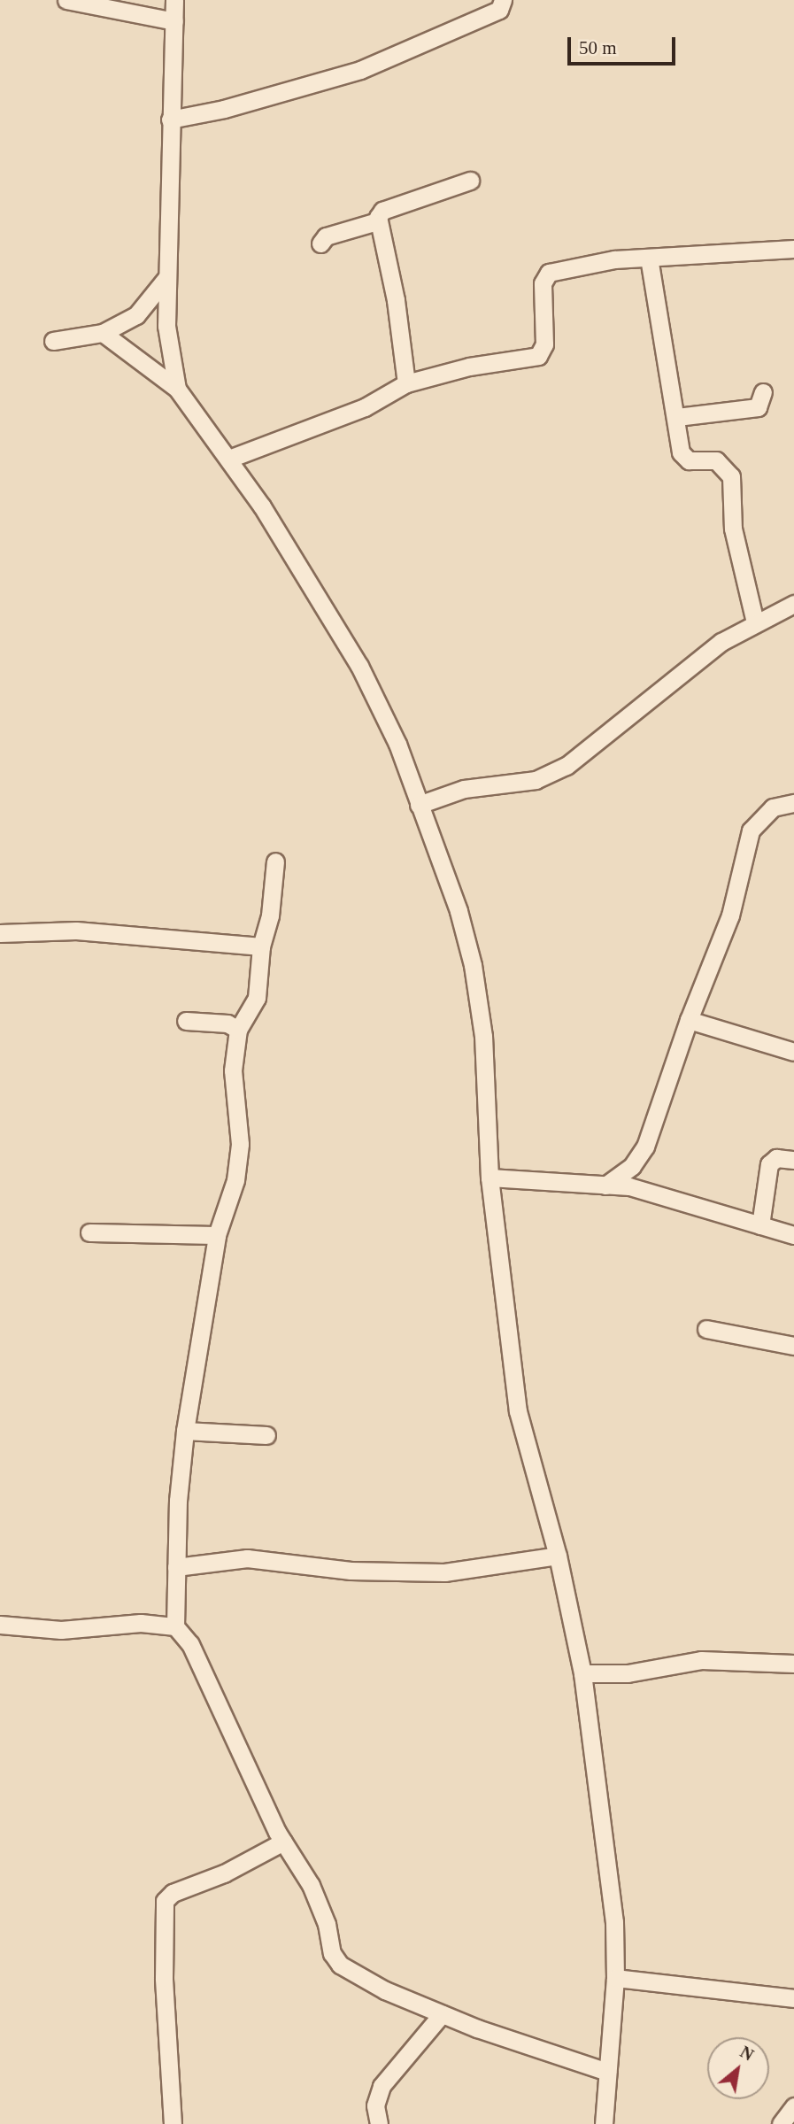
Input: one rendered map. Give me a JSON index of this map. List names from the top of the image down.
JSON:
{
  "scale_bar": "50 m",
  "north": "top right"
}
